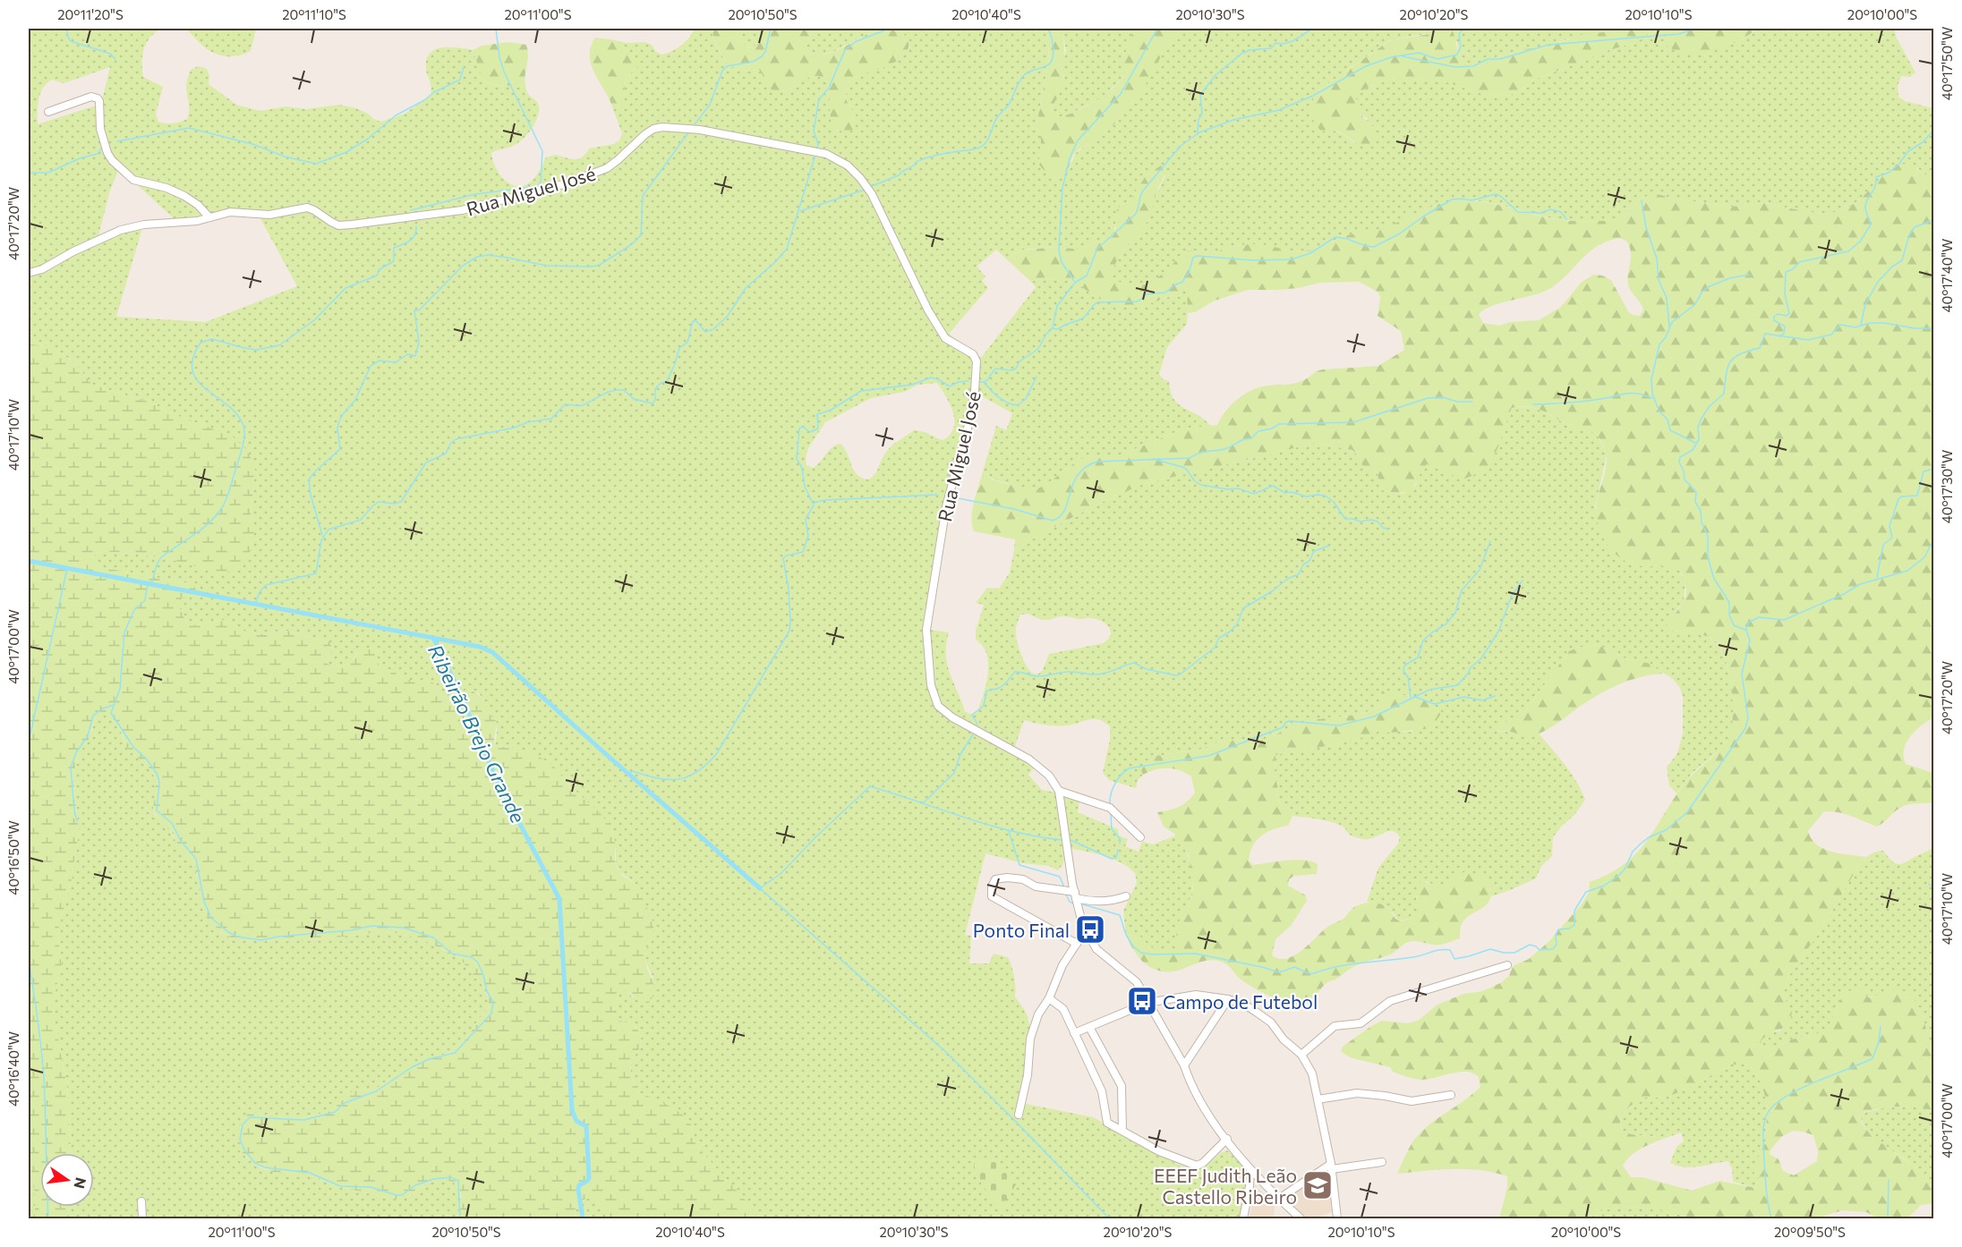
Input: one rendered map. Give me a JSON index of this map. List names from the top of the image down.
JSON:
{
  "streets": {
    "street": ["Rua Miguel José"]
  },
  "water": ["Ribeirão Brejo Grande"],
  "places": {
    "bus stop": ["Ponto Final", "Campo de Futebol"],
    "school or university": ["EEEF Judith Leão Castello Ribeiro"]
  },
  "north": "right",
  "coordinates": [
    "20°11'20\"S",
    "20°11'10\"S",
    "20°11'00\"S",
    "20°10'50\"S",
    "20°10'40\"S",
    "20°10'30\"S",
    "20°10'20\"S",
    "20°10'10\"S",
    "20°10'00\"S",
    "40°17'50\"W",
    "40°17'20\"W",
    "40°17'40\"W",
    "40°17'10\"W",
    "40°17'30\"W",
    "40°17'00\"W",
    "40°16'50\"W",
    "40°16'40\"W",
    "20°09'50\"S"
  ]
}
